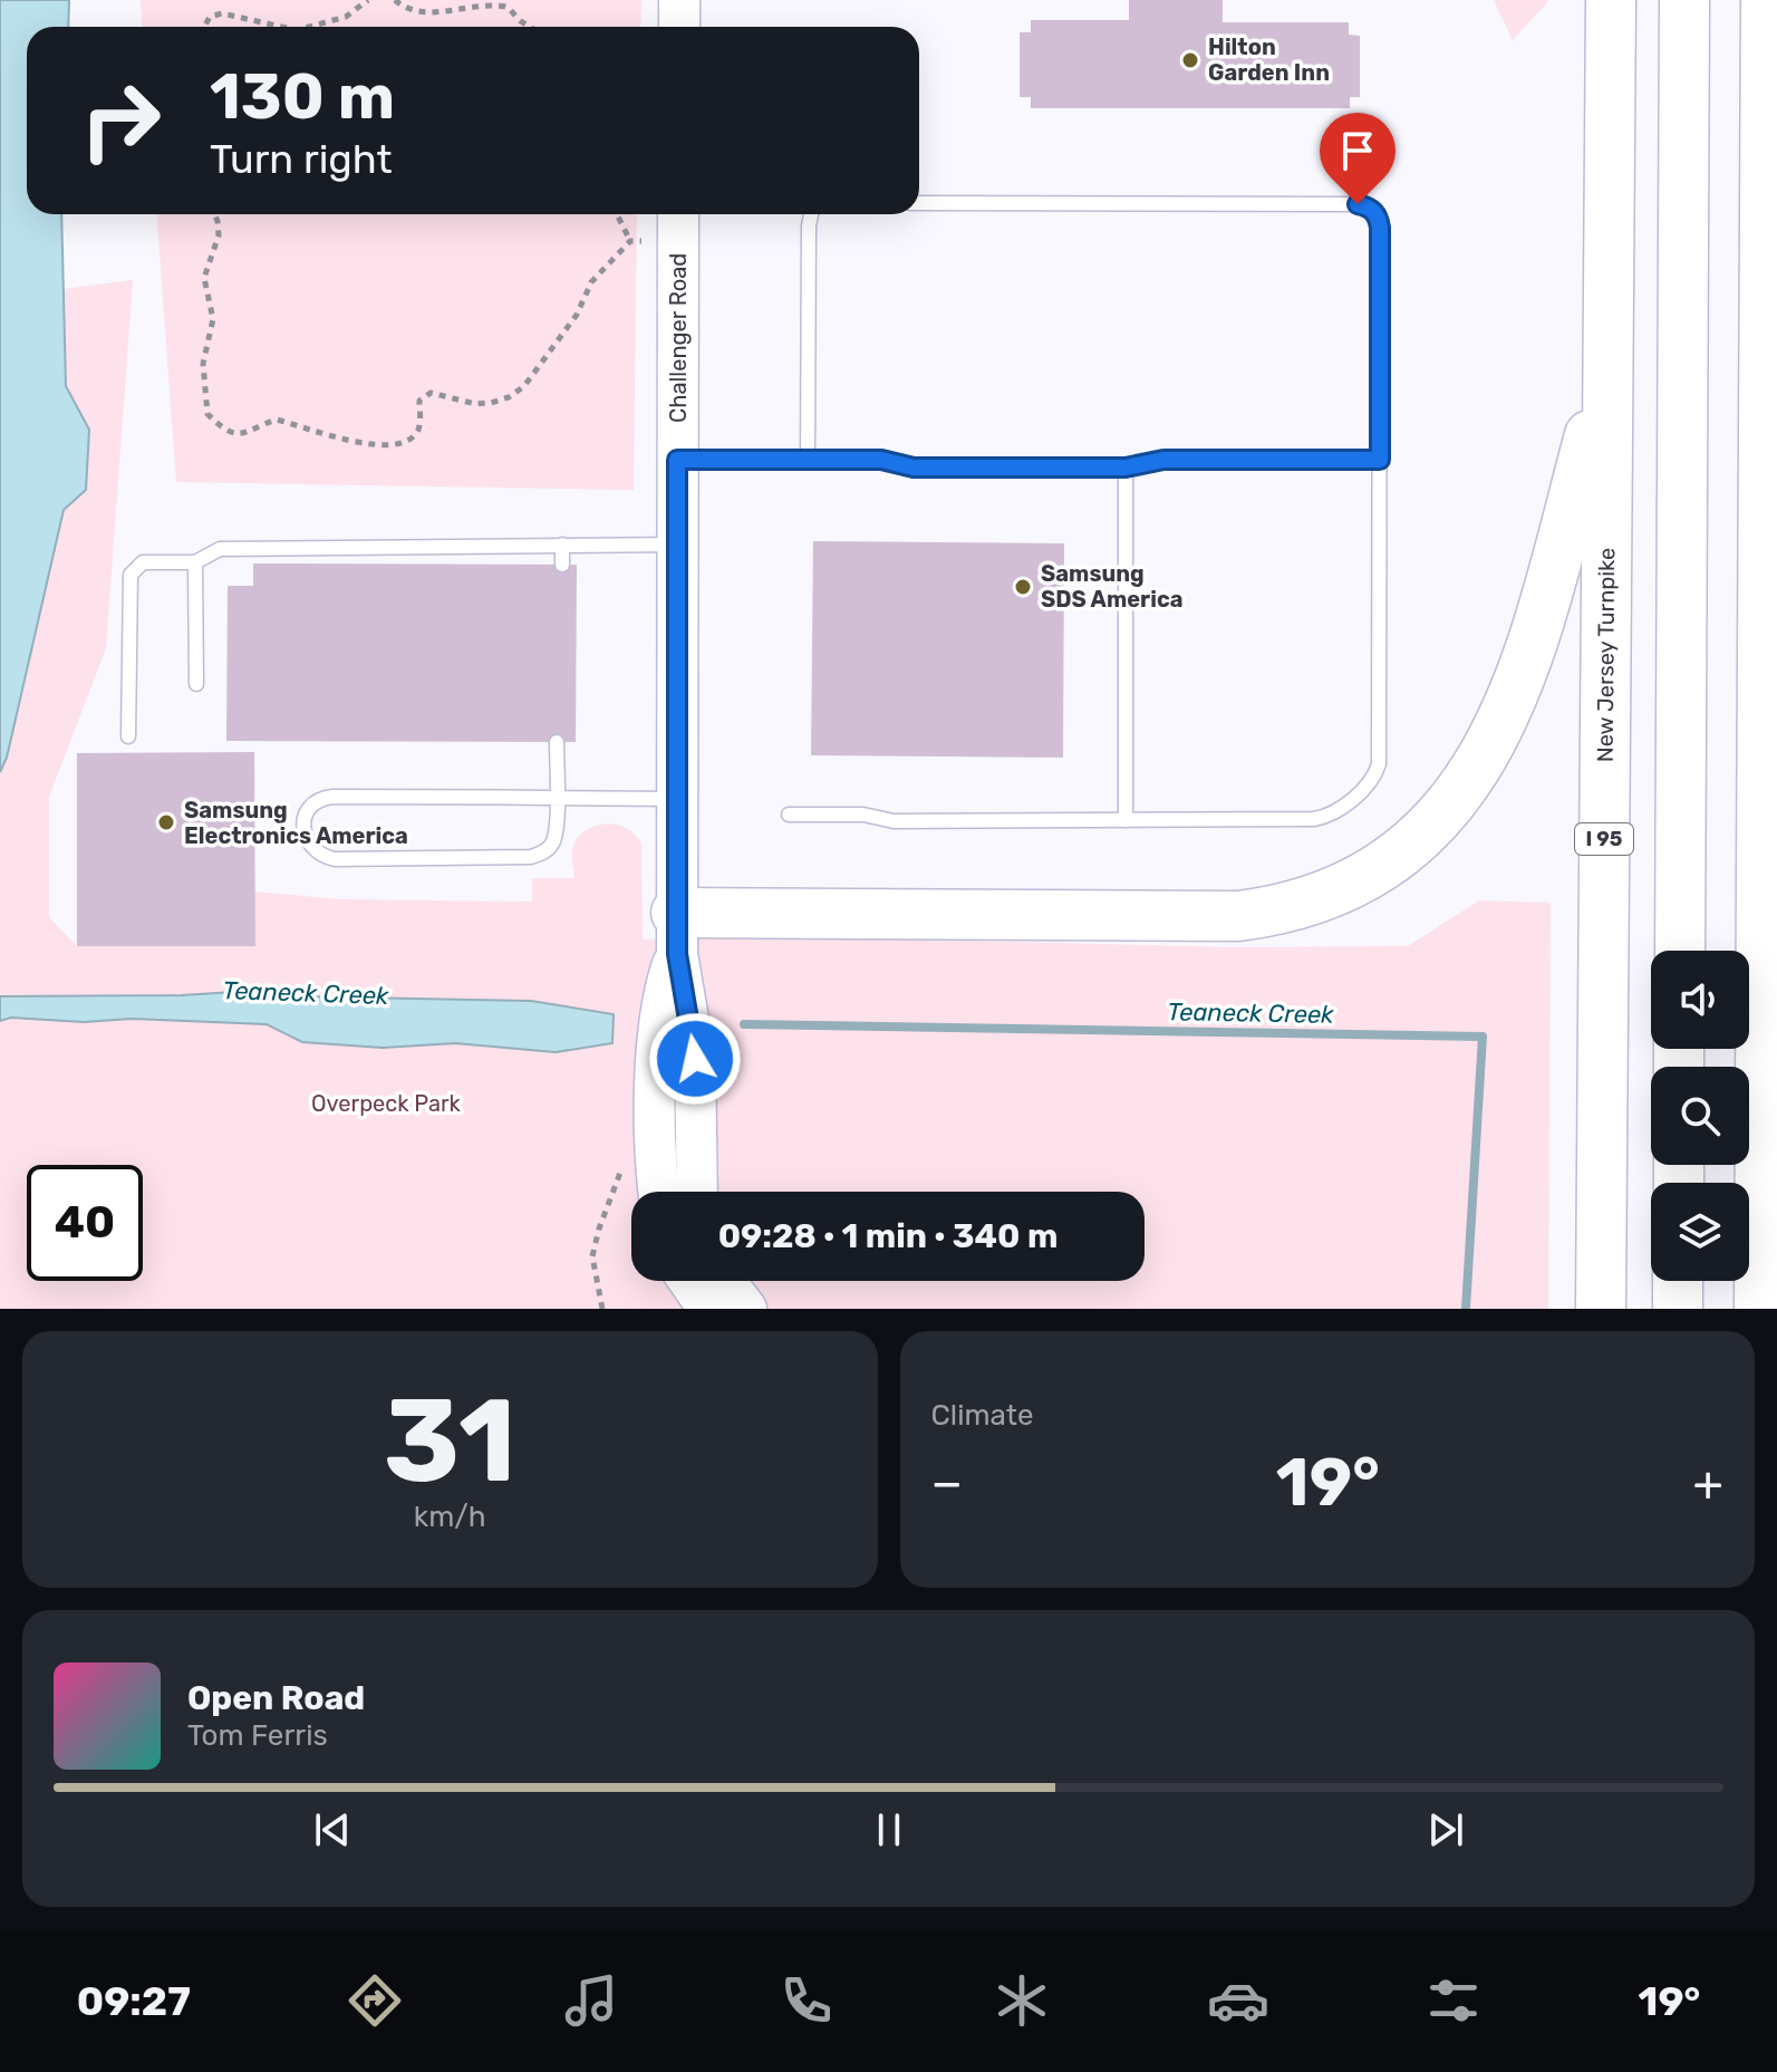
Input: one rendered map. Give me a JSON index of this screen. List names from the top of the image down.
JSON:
{
  "streets": {
    "highway": ["New Jersey Turnpike", "I 95"],
    "main road": ["Challenger Road"]
  },
  "water": ["Teaneck Creek"],
  "parks": ["Overpeck Park"],
  "places": ["Hilton Garden Inn", "Samsung SDS America", "Samsung Electronics America"],
  "page": {
    "turn": ["130 m", "Turn right"],
    "limit": "40",
    "trip": "09:28 · 1 min · 340 m",
    "tile": [
      ["31", "km/h"],
      "Climate"
    ],
    "heat": ["−", "19°", "+"],
    "song": ["Open Road", "Tom Ferris"],
    "tabs": ["09:27", "19°"]
  }
}
